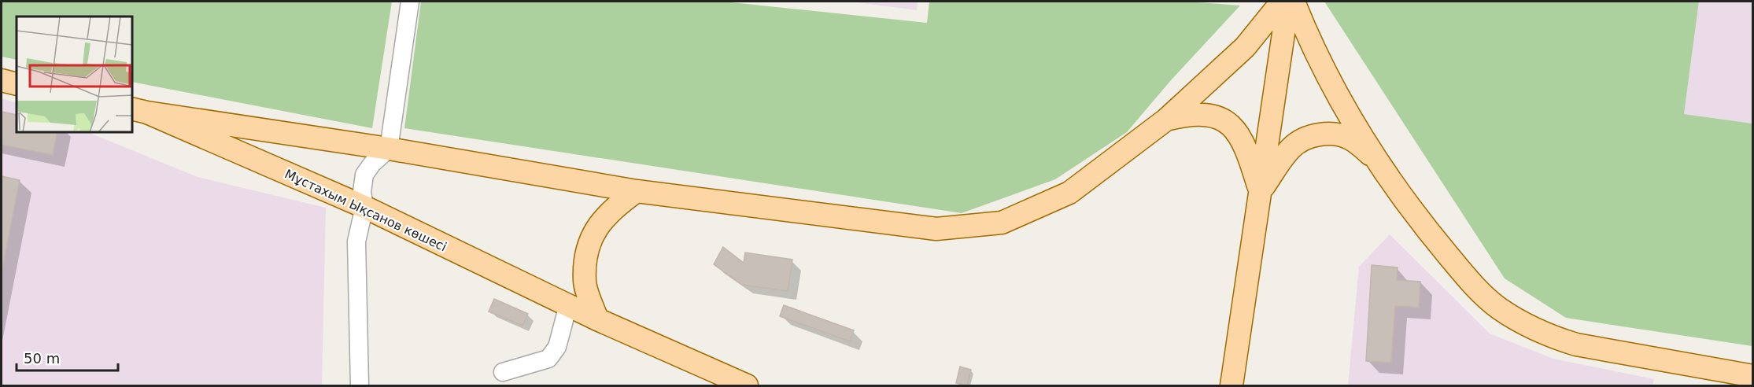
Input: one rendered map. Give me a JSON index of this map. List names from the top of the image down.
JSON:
{
  "streets": {
    "main road": ["Мұстахым Ықсанов көшесі"]
  },
  "scale_bar": "50 m"
}
